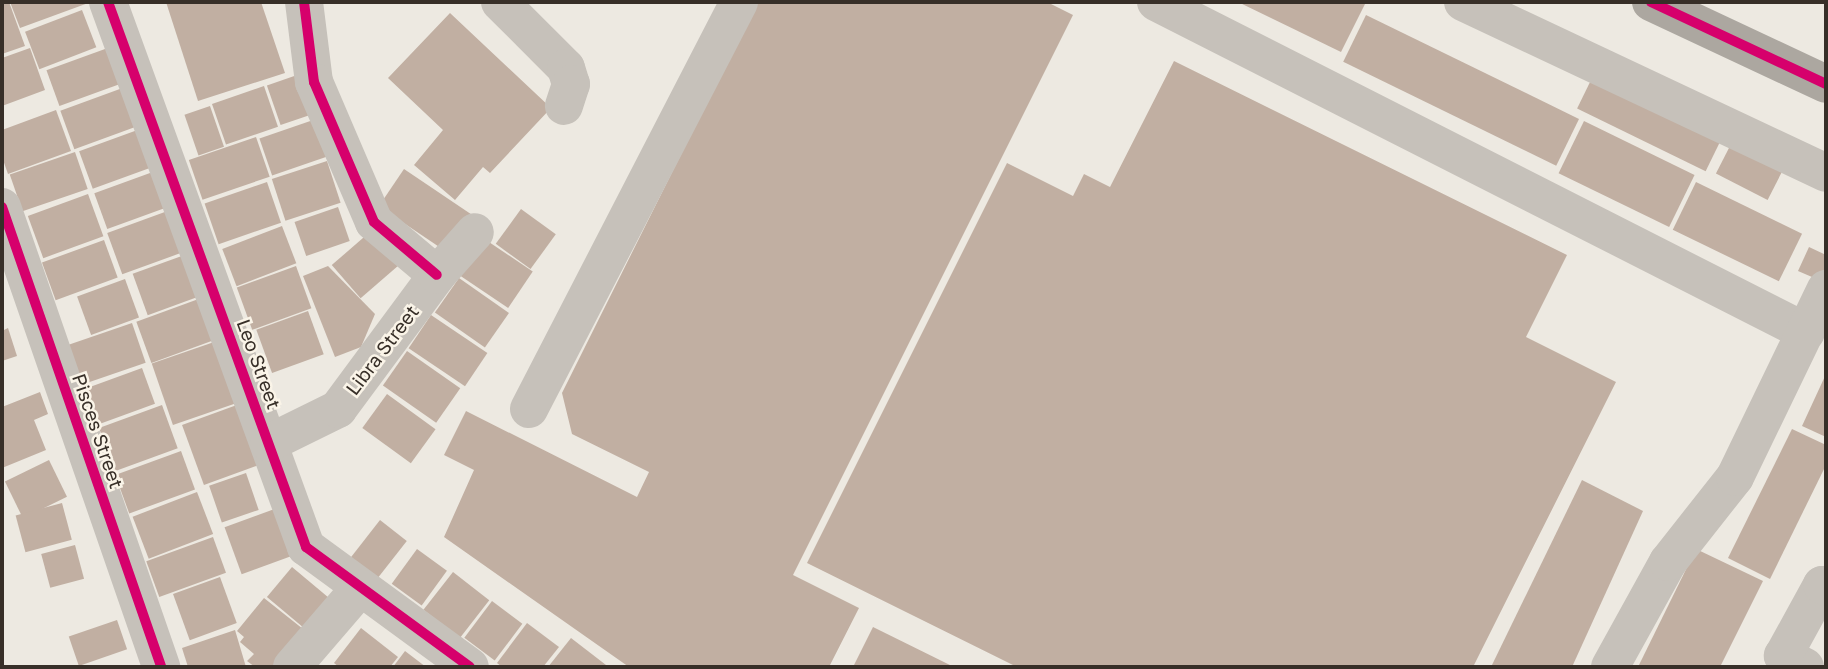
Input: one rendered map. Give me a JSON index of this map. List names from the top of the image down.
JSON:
{
  "streets": {
    "street": ["Libra Street", "Leo Street", "Pisces Street"]
  },
  "crossings": [
    ["Libra Street", "Leo Street"]
  ]
}
